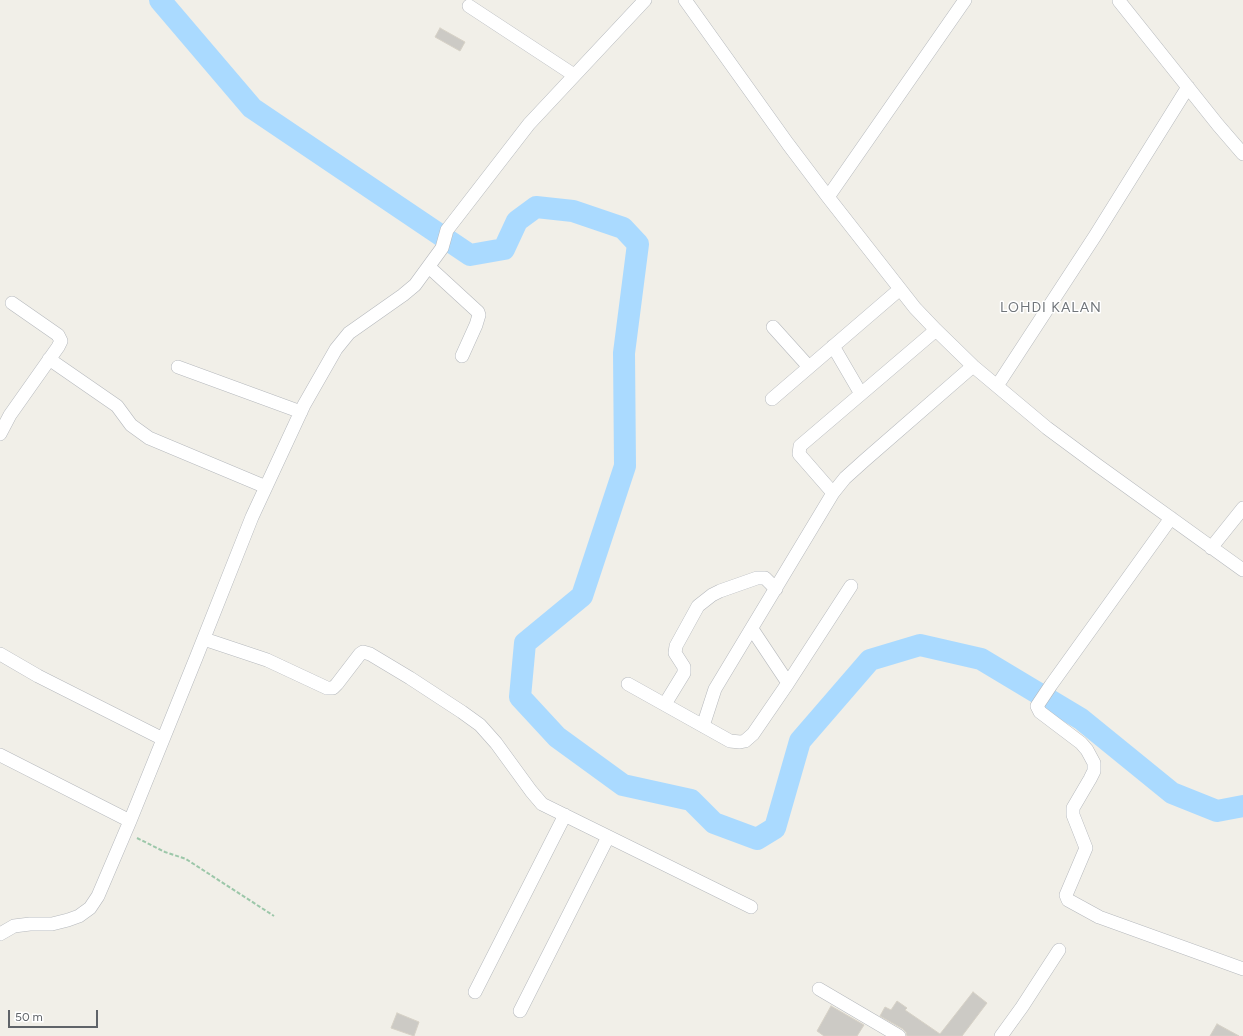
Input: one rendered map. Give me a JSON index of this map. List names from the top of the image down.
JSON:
{
  "districts": ["LOHDI KALAN"],
  "scale_bar": "50 m"
}
